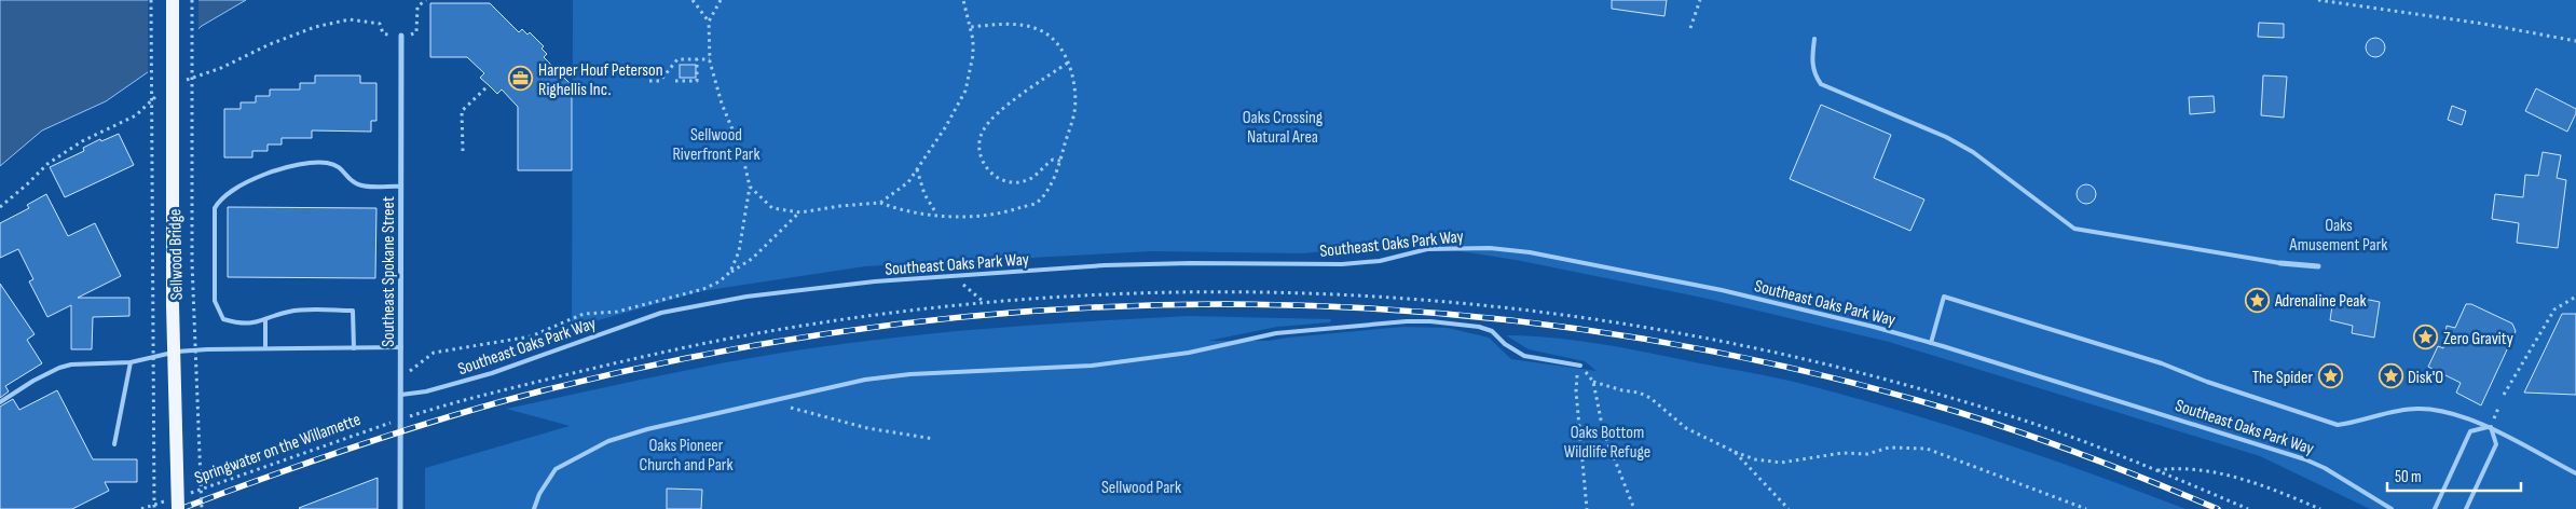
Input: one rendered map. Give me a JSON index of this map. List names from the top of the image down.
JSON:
{
  "streets": {
    "main road": ["Sellwood Bridge"],
    "street": ["Southeast Spokane Street"],
    "lane": ["Southeast Oaks Park Way"],
    "path": ["Springwater on the Willamette"]
  },
  "crossings": [
    ["Southeast Oaks Park Way", "Southeast Spokane Street"]
  ],
  "parks": [
    "Oaks Crossing Natural Area",
    "Sellwood Riverfront Park",
    "Oaks Amusement Park",
    "Oaks Bottom Wildlife Refuge",
    "Oaks Pioneer Church and Park",
    "Sellwood Park"
  ],
  "places": {
    "office": ["Harper Houf Peterson Righellis Inc."],
    "place": [
      "Adrenaline Peak",
      "Zero Gravity",
      "The Spider",
      "Disk'O"
    ]
  },
  "scale_bar": "50 m"
}
